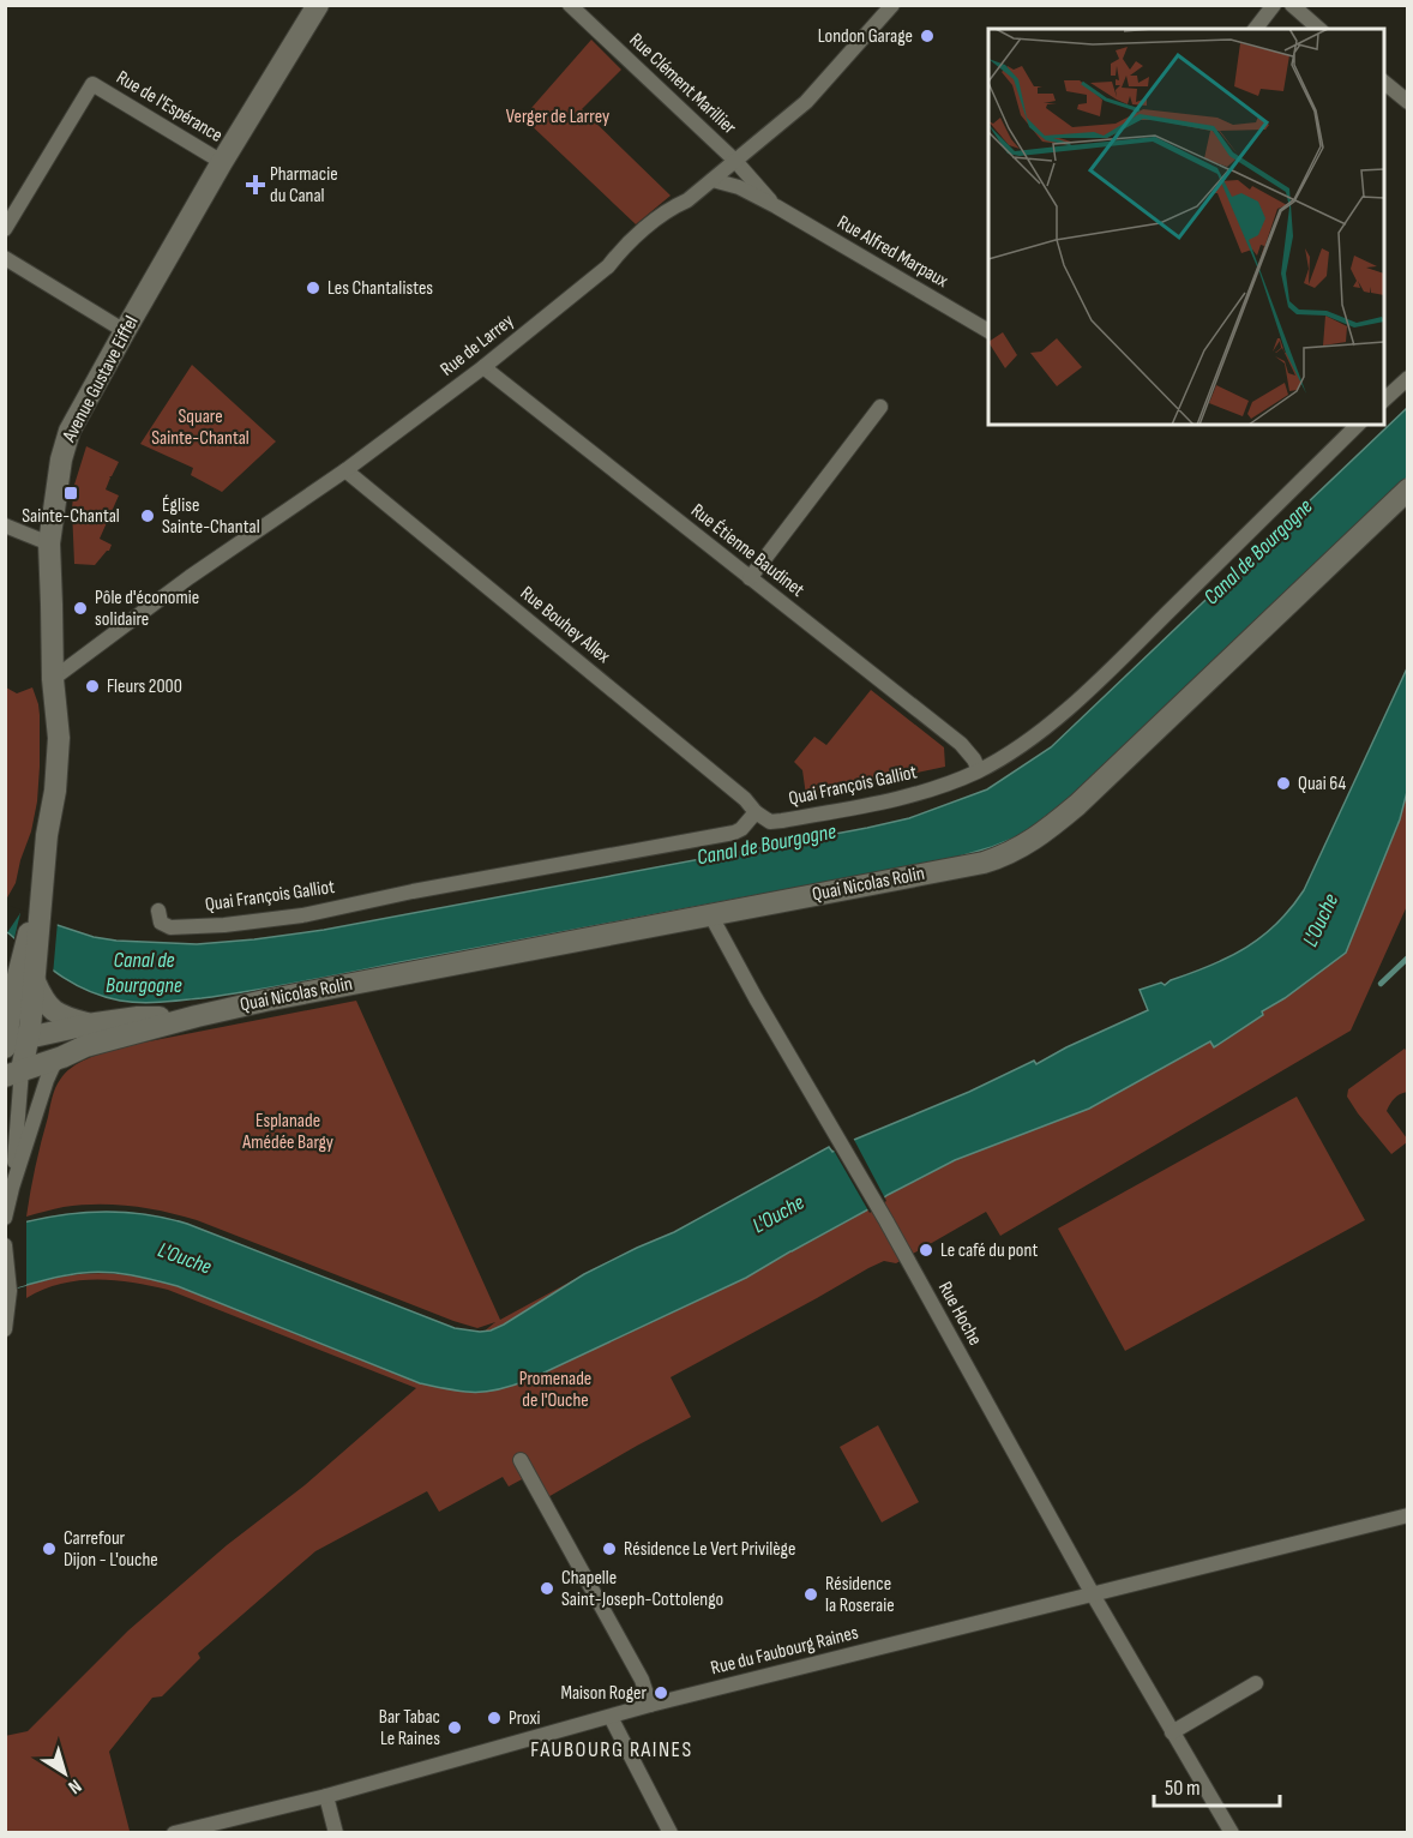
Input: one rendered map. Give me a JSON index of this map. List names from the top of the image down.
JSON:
{
  "streets": {
    "street": [
      "Rue Clément Marillier",
      "Rue de l'Espérance",
      "Rue Alfred Marpaux",
      "Rue de Larrey",
      "Avenue Gustave Eiffel",
      "Rue Étienne Baudinet",
      "Rue Bouhey Allex",
      "Quai François Galliot",
      "Quai Nicolas Rolin",
      "Rue Hoche",
      "Rue du Faubourg Raines"
    ]
  },
  "crossings": [
    ["Rue Clément Marillier", "Rue Alfred Marpaux"],
    ["Rue Clément Marillier", "Rue de Larrey"],
    ["Rue de l'Espérance", "Avenue Gustave Eiffel"],
    ["Rue Alfred Marpaux", "Rue de Larrey"],
    ["Rue de Larrey", "Avenue Gustave Eiffel"],
    ["Rue de Larrey", "Rue Étienne Baudinet"],
    ["Rue de Larrey", "Rue Bouhey Allex"],
    ["Avenue Gustave Eiffel", "Quai Nicolas Rolin"],
    ["Rue Étienne Baudinet", "Quai François Galliot"],
    ["Rue Bouhey Allex", "Quai François Galliot"],
    ["Quai Nicolas Rolin", "Rue Hoche"],
    ["Rue Hoche", "Rue du Faubourg Raines"]
  ],
  "districts": ["FAUBOURG RAINES"],
  "water": ["Canal de Bourgogne", "L'Ouche"],
  "parks": [
    "Verger de Larrey",
    "Square Sainte-Chantal",
    "Esplanade Amédée Bargy",
    "Promenade de l'Ouche"
  ],
  "places": {
    "other": [
      "London Garage",
      "Les Chantalistes",
      "Église Sainte-Chantal",
      "Pôle d'économie solidaire",
      "Fleurs 2000",
      "Quai 64",
      "Le café du pont",
      "Carrefour Dijon - L'ouche",
      "Résidence Le Vert Privilège",
      "Chapelle Saint-Joseph-Cottolengo",
      "Résidence la Roseraie",
      "Maison Roger",
      "Proxi",
      "Bar Tabac Le Raines"
    ],
    "health": ["Pharmacie du Canal"],
    "transit": ["Sainte-Chantal"]
  },
  "scale_bar": "50 m",
  "north": "bottom right"
}
